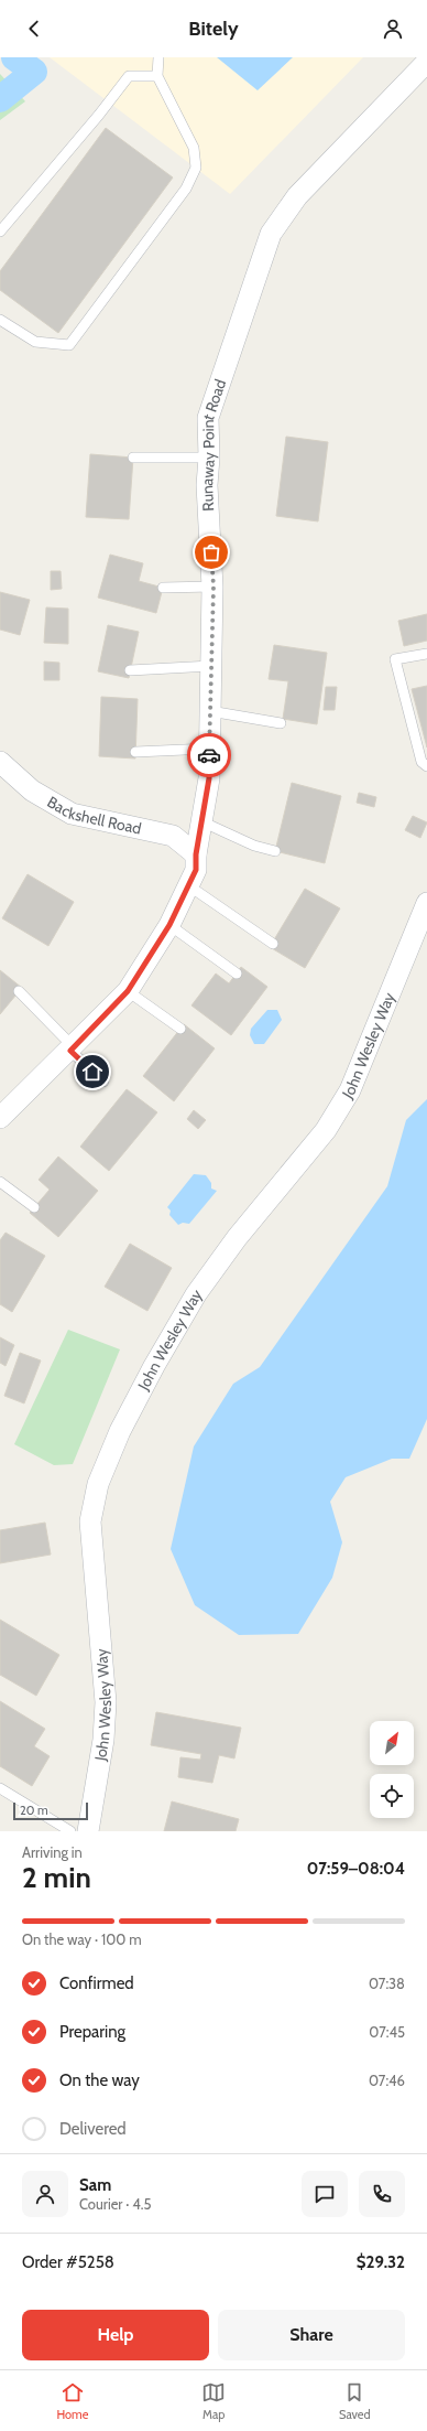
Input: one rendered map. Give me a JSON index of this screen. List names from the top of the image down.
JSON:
{
  "streets": {
    "street": ["Runaway Point Road", "Backshell Road", "John Wesley Way"]
  },
  "crossings": [
    ["Runaway Point Road", "Backshell Road"]
  ],
  "scale_bar": "20 m",
  "north": "top right",
  "page": {
    "header": "Bitely",
    "scale": "20 m",
    "heading": ["2 min", "Arriving in", "07:59–08:04"],
    "panel": [
      "Sam",
      "Courier · 4.5",
      "Order #5258",
      "$29.32"
    ],
    "bar": "On the way · 100 m",
    "list": [
      ["Confirmed", "07:38"],
      ["Preparing", "07:45"],
      ["On the way", "07:46"],
      "Delivered"
    ],
    "buttons": ["Help", "Share"],
    "tabs": ["Home", "Map", "Saved"]
  }
}
